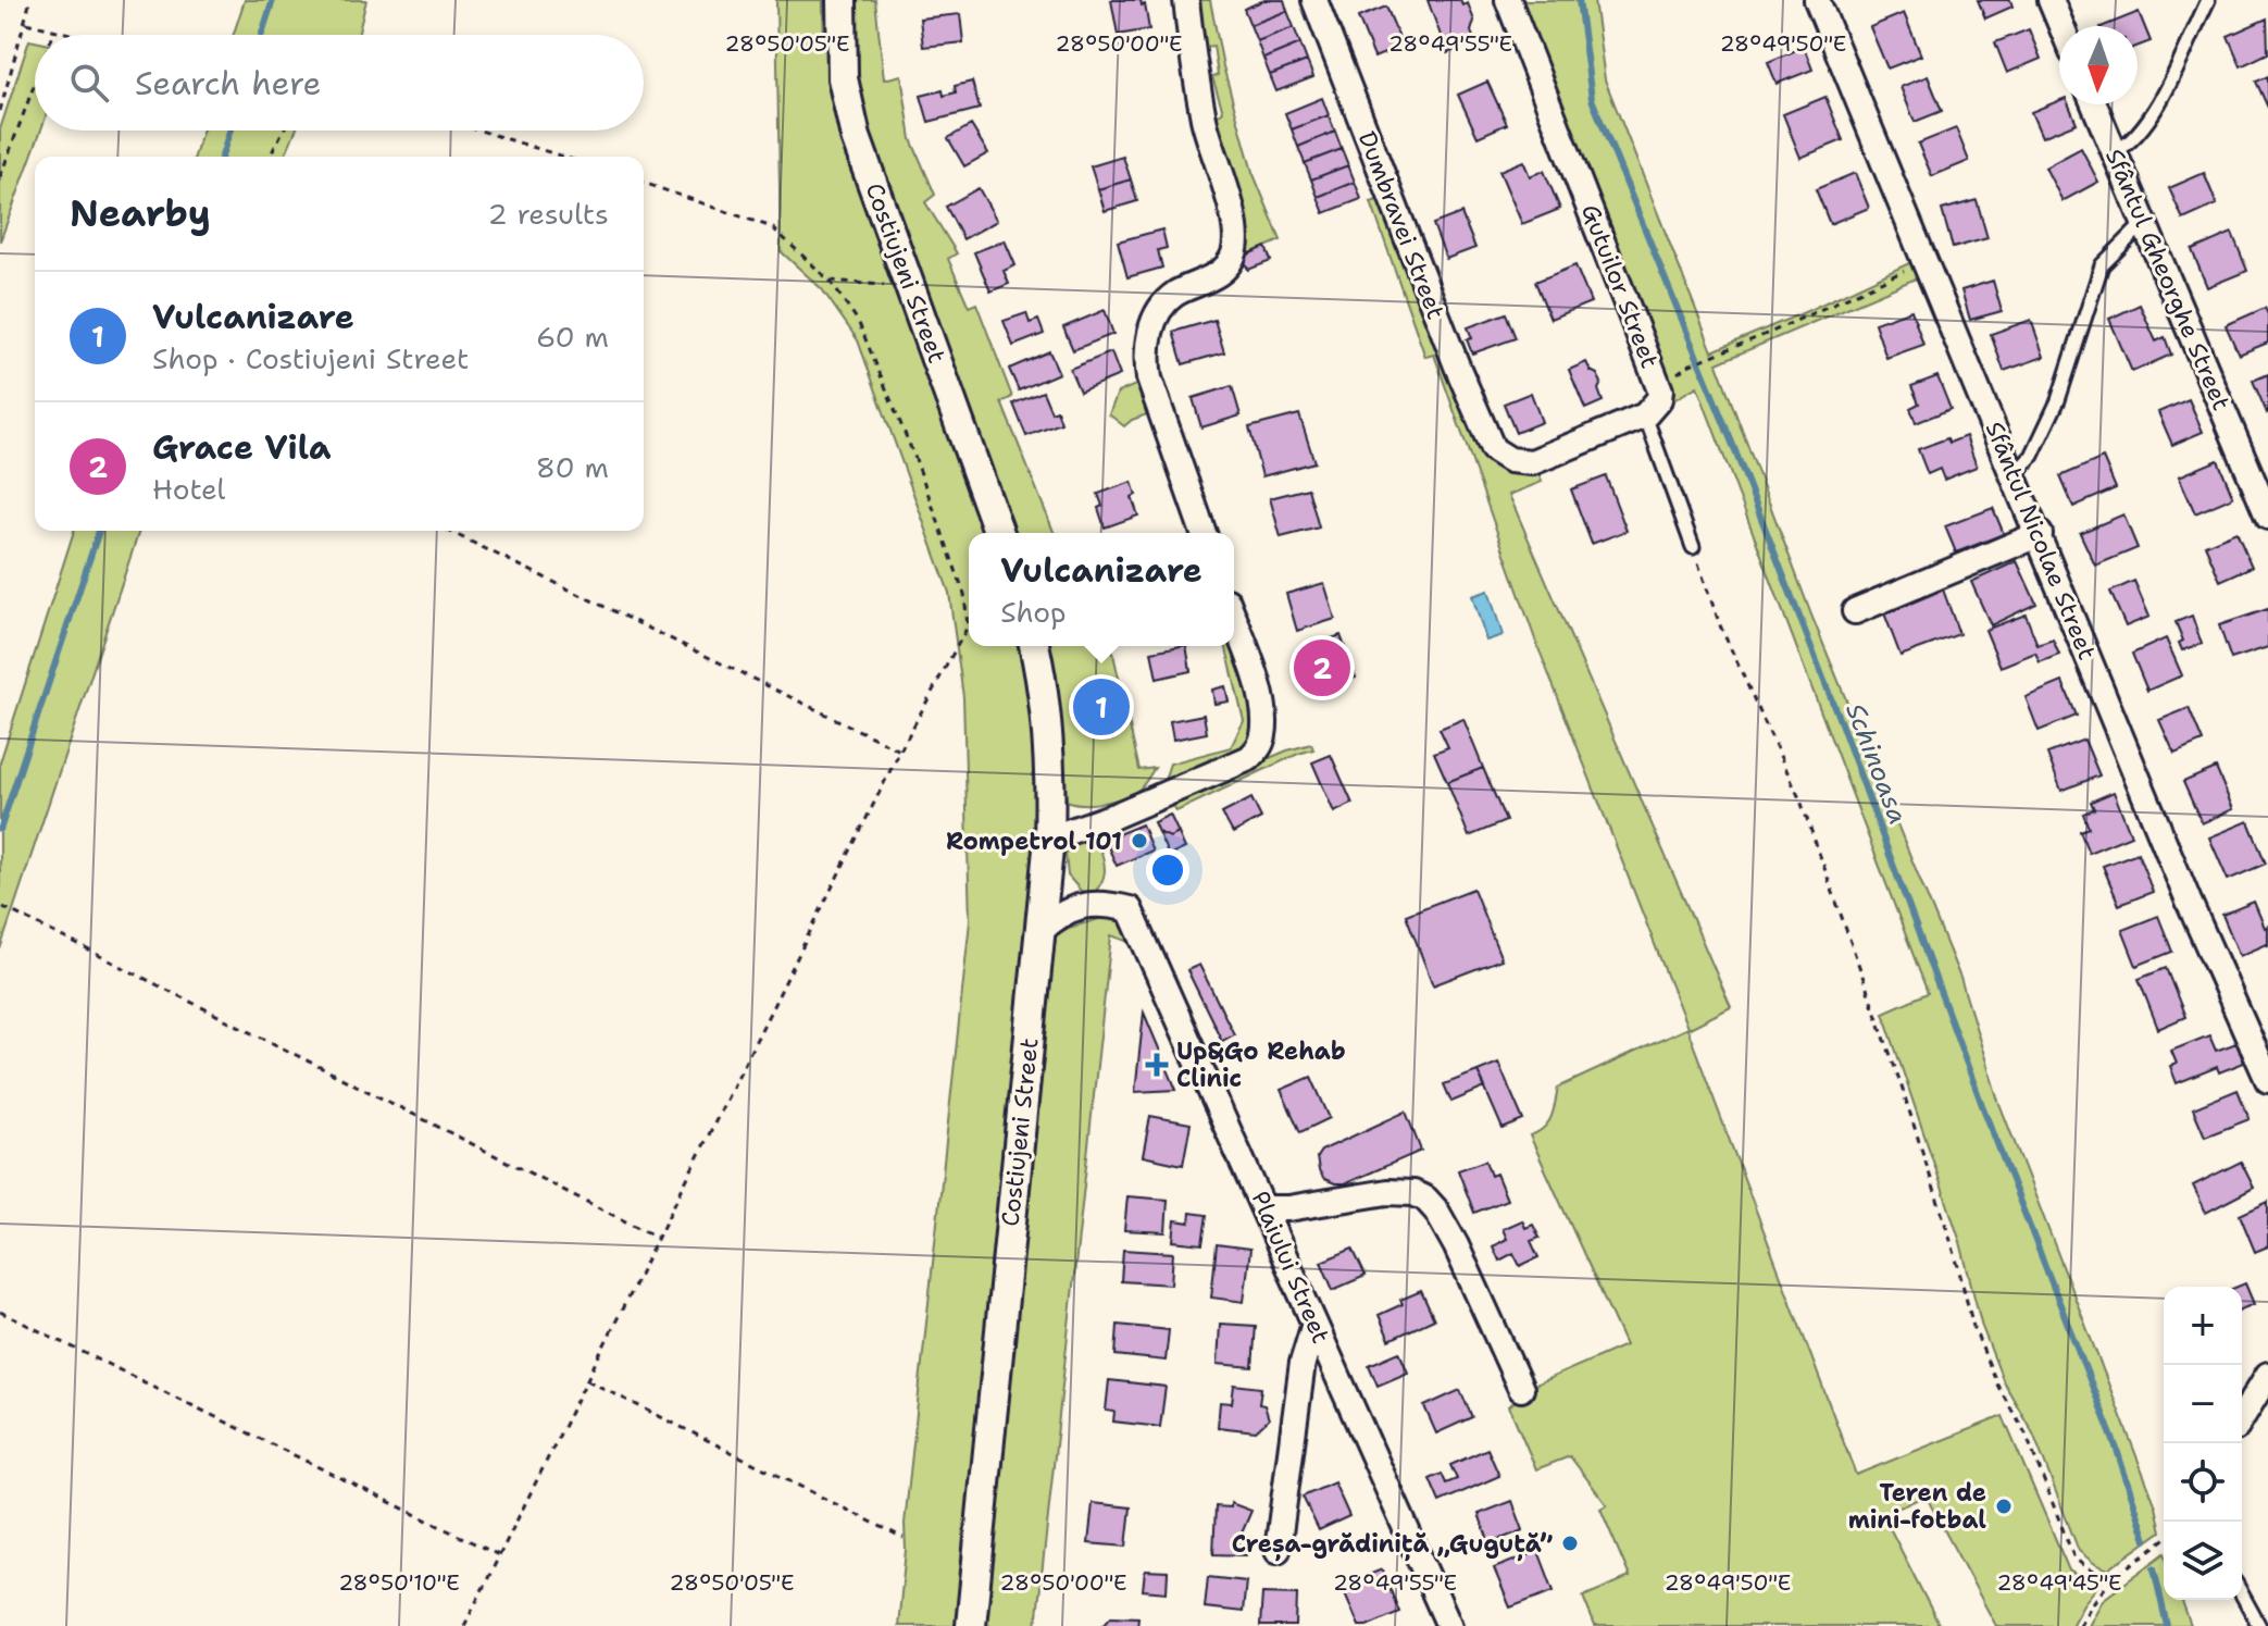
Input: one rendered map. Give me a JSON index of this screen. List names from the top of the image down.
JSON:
{
  "streets": {
    "street": [
      "Dumbravei Street",
      "Costiujeni Street",
      "Sfântul Gheorghe Street",
      "Gutuilor Street",
      "Sfântul Nicolae Street",
      "Plaiului Street"
    ]
  },
  "crossings": [
    ["Dumbravei Street", "Gutuilor Street"],
    ["Costiujeni Street", "Plaiului Street"]
  ],
  "water": ["Schinoasa"],
  "places": {
    "other": ["Rompetrol 101", "Teren de mini-fotbal", "Creșa-grădiniță „Guguță”"],
    "health": ["Up&Go Rehab Clinic"]
  },
  "north": "bottom",
  "page": {
    "search": "Search here",
    "heading": ["Nearby", "2 results"],
    "list": [
      {
        "mark": "1",
        "name": "Vulcanizare",
        "note": "Shop · Costiujeni Street",
        "value": "60 m"
      },
      {
        "mark": "2",
        "name": "Grace Vila",
        "note": "Hotel",
        "value": "80 m"
      }
    ],
    "popup": ["Vulcanizare", "Shop"],
    "pins": ["2", "1"],
    "map_buttons": ["+", "−"]
  },
  "coordinates": [
    "28°50'05\"E",
    "28°50'00\"E",
    "28°49'55\"E",
    "28°49'50\"E",
    "28°50'10\"E",
    "28°49'45\"E"
  ]
}
